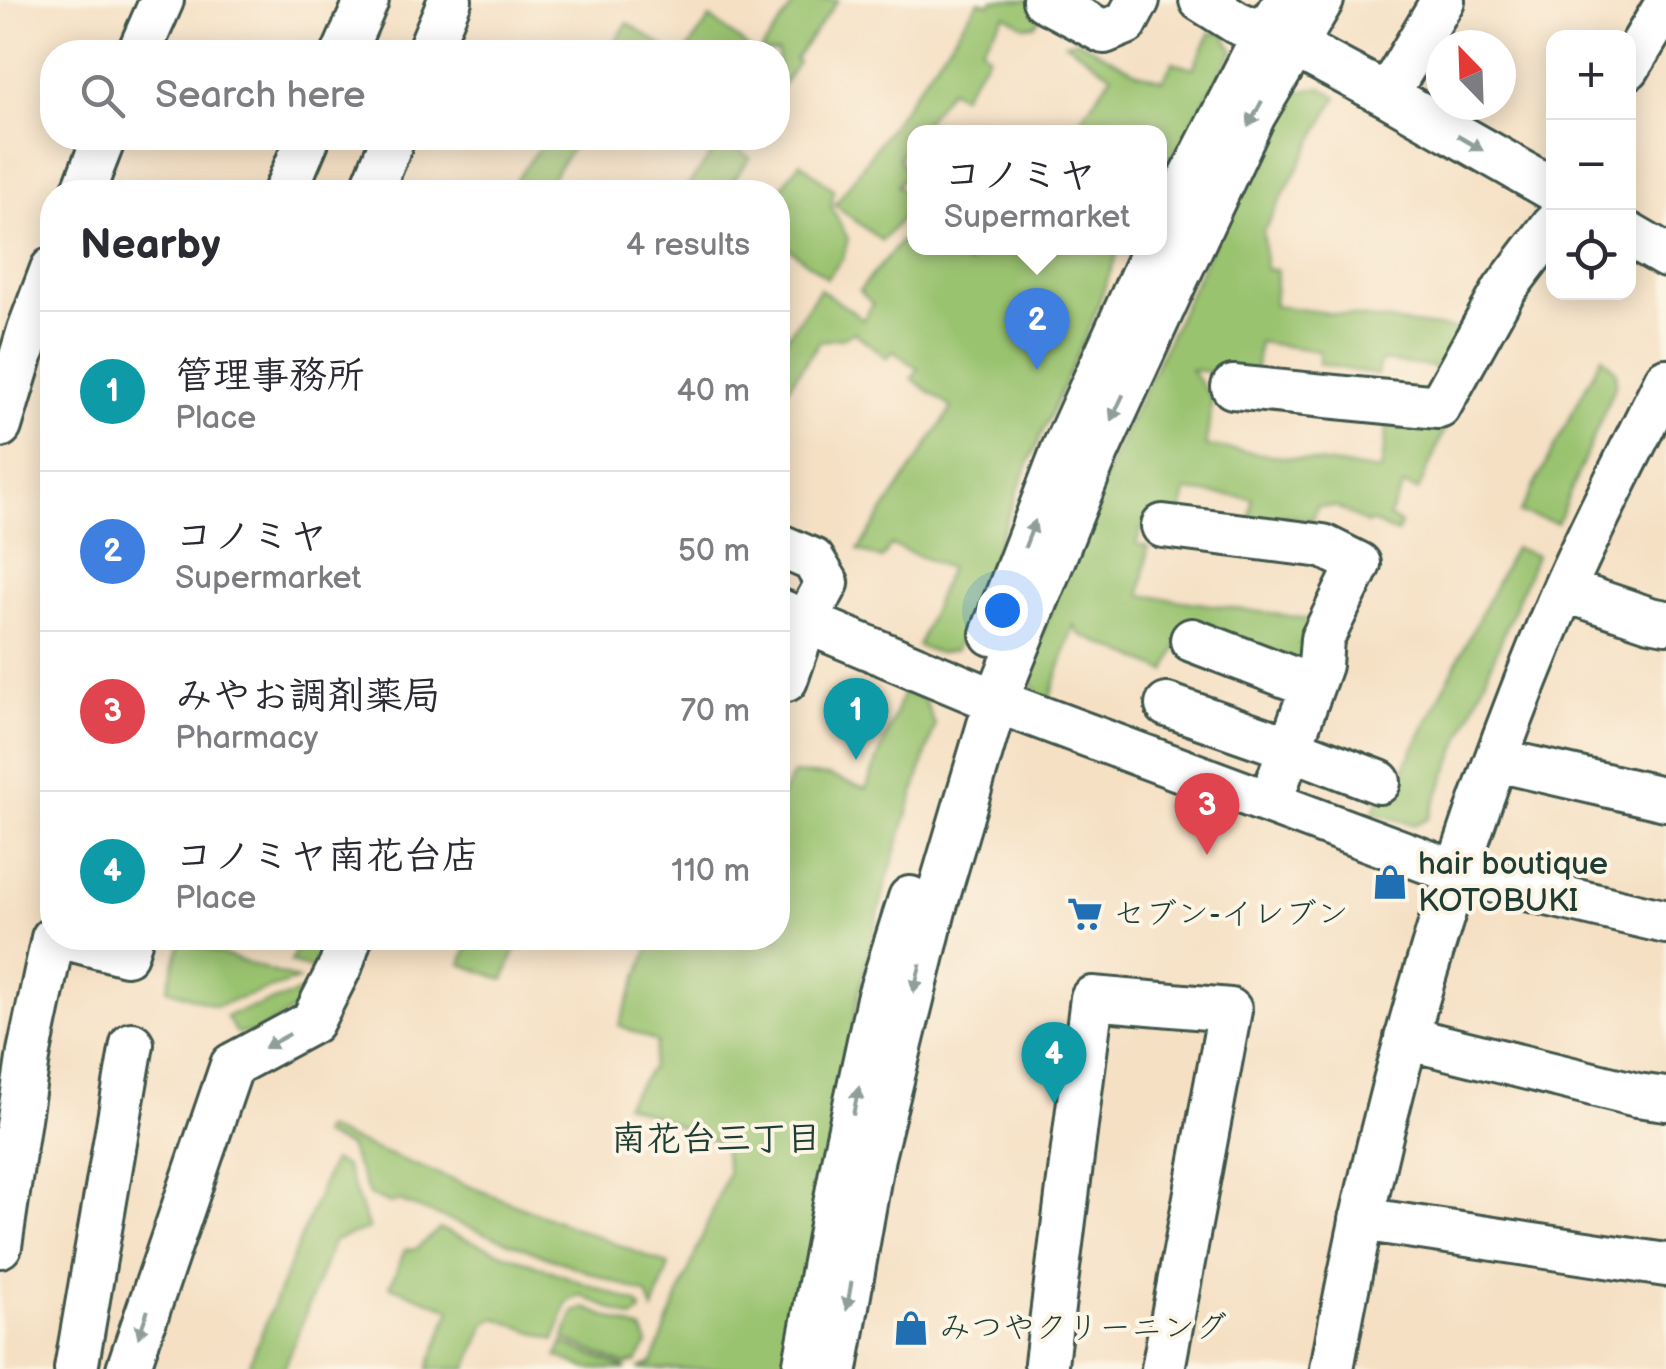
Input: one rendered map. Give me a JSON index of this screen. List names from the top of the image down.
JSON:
{
  "districts": ["南花台三丁目"],
  "places": {
    "shop": ["hair boutique KOTOBUKI", "みつやクリーニング"],
    "supermarket": ["セブン-イレブン"]
  },
  "north": "top left",
  "page": {
    "map_buttons": ["+", "−"],
    "search": "Search here",
    "popup": ["コノミヤ", "Supermarket"],
    "heading": ["Nearby", "4 results"],
    "pins": [
      "2",
      "1",
      "3",
      "4"
    ],
    "list": [
      {
        "mark": "1",
        "name": "管理事務所",
        "note": "Place",
        "value": "40 m"
      },
      {
        "mark": "2",
        "name": "コノミヤ",
        "note": "Supermarket",
        "value": "50 m"
      },
      {
        "mark": "3",
        "name": "みやお調剤薬局",
        "note": "Pharmacy",
        "value": "70 m"
      },
      {
        "mark": "4",
        "name": "コノミヤ南花台店",
        "note": "Place",
        "value": "110 m"
      }
    ]
  }
}
